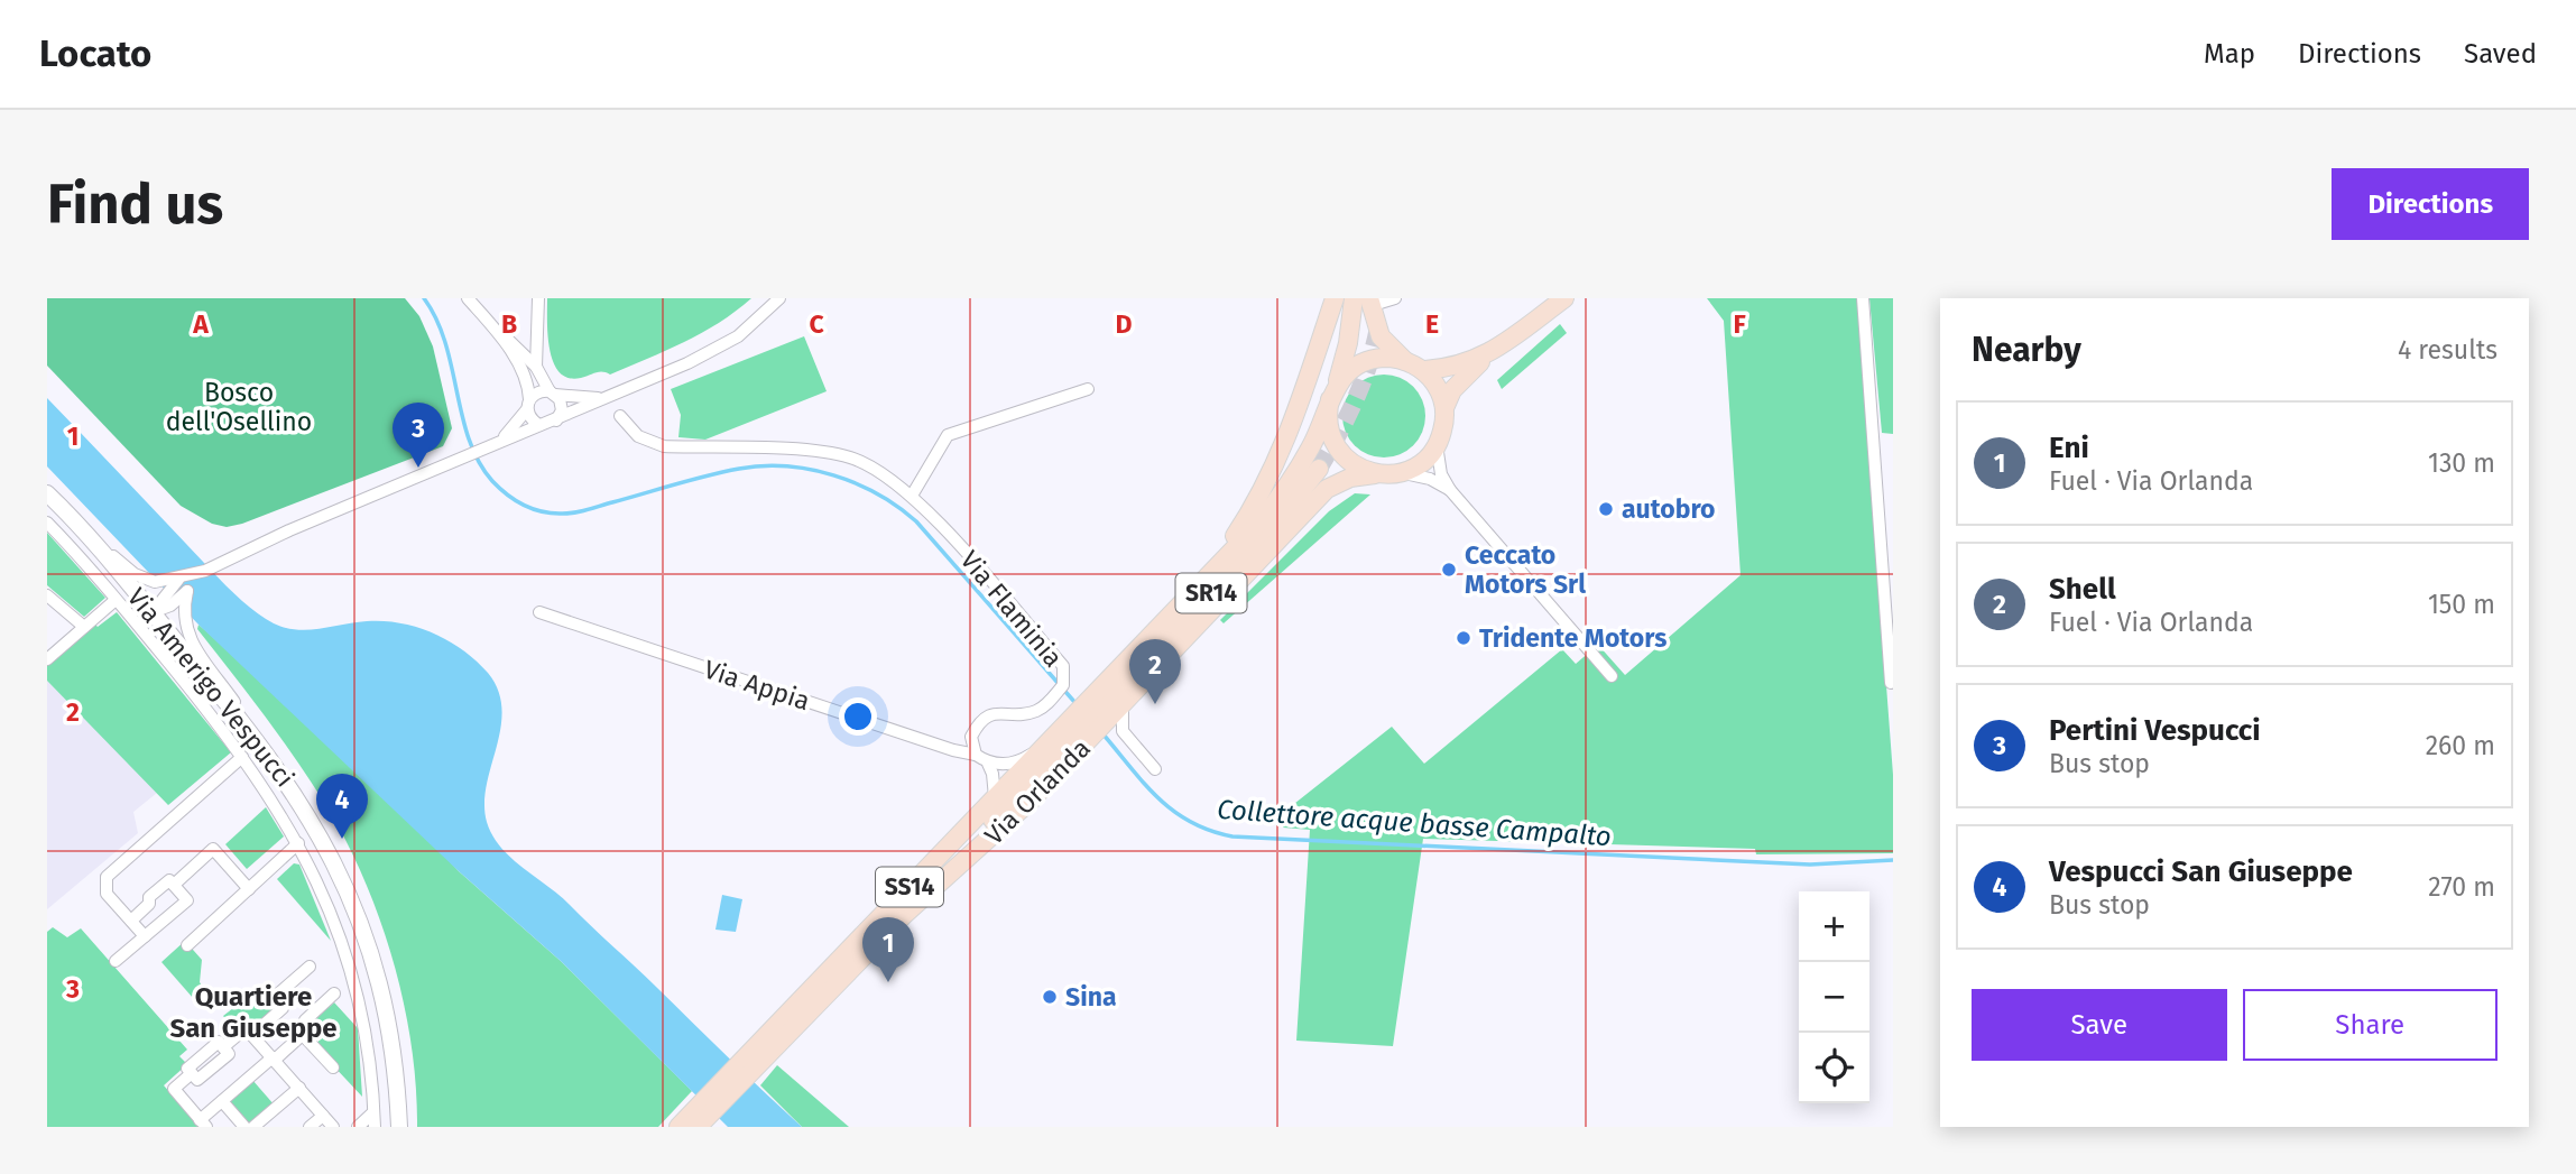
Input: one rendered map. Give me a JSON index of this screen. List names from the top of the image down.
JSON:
{
  "streets": {
    "main road": [
      "SR14",
      "Via Amerigo Vespucci",
      "Via Orlanda",
      "SS14"
    ],
    "street": ["Via Flaminia", "Via Appia"]
  },
  "crossings": [
    ["SR14", "Via Orlanda"],
    ["SR14", "SS14"],
    ["Via Flaminia", "Via Appia"],
    ["Via Orlanda", "SS14"]
  ],
  "districts": ["Quartiere San Giuseppe"],
  "water": ["Collettore acque basse Campalto"],
  "parks": ["Bosco dell'Osellino"],
  "places": [
    "autobro",
    "Ceccato Motors Srl",
    "Tridente Motors",
    "Sina"
  ],
  "page": {
    "header": "Locato",
    "nav": ["Map", "Directions", "Saved"],
    "buttons": [
      "Directions",
      ["Save", "Share"]
    ],
    "title": "Find us",
    "heading": ["Nearby", "4 results"],
    "list": [
      {
        "mark": "1",
        "name": "Eni",
        "note": "Fuel · Via Orlanda",
        "value": "130 m"
      },
      {
        "mark": "2",
        "name": "Shell",
        "note": "Fuel · Via Orlanda",
        "value": "150 m"
      },
      {
        "mark": "3",
        "name": "Pertini Vespucci",
        "note": "Bus stop",
        "value": "260 m"
      },
      {
        "mark": "4",
        "name": "Vespucci San Giuseppe",
        "note": "Bus stop",
        "value": "270 m"
      }
    ],
    "pins": [
      "3",
      "2",
      "4",
      "1"
    ],
    "map_buttons": ["+", "−"]
  },
  "grid": {
    "columns": [
      "A",
      "B",
      "C",
      "D",
      "E",
      "F"
    ],
    "rows": ["1", "2", "3"]
  }
}
